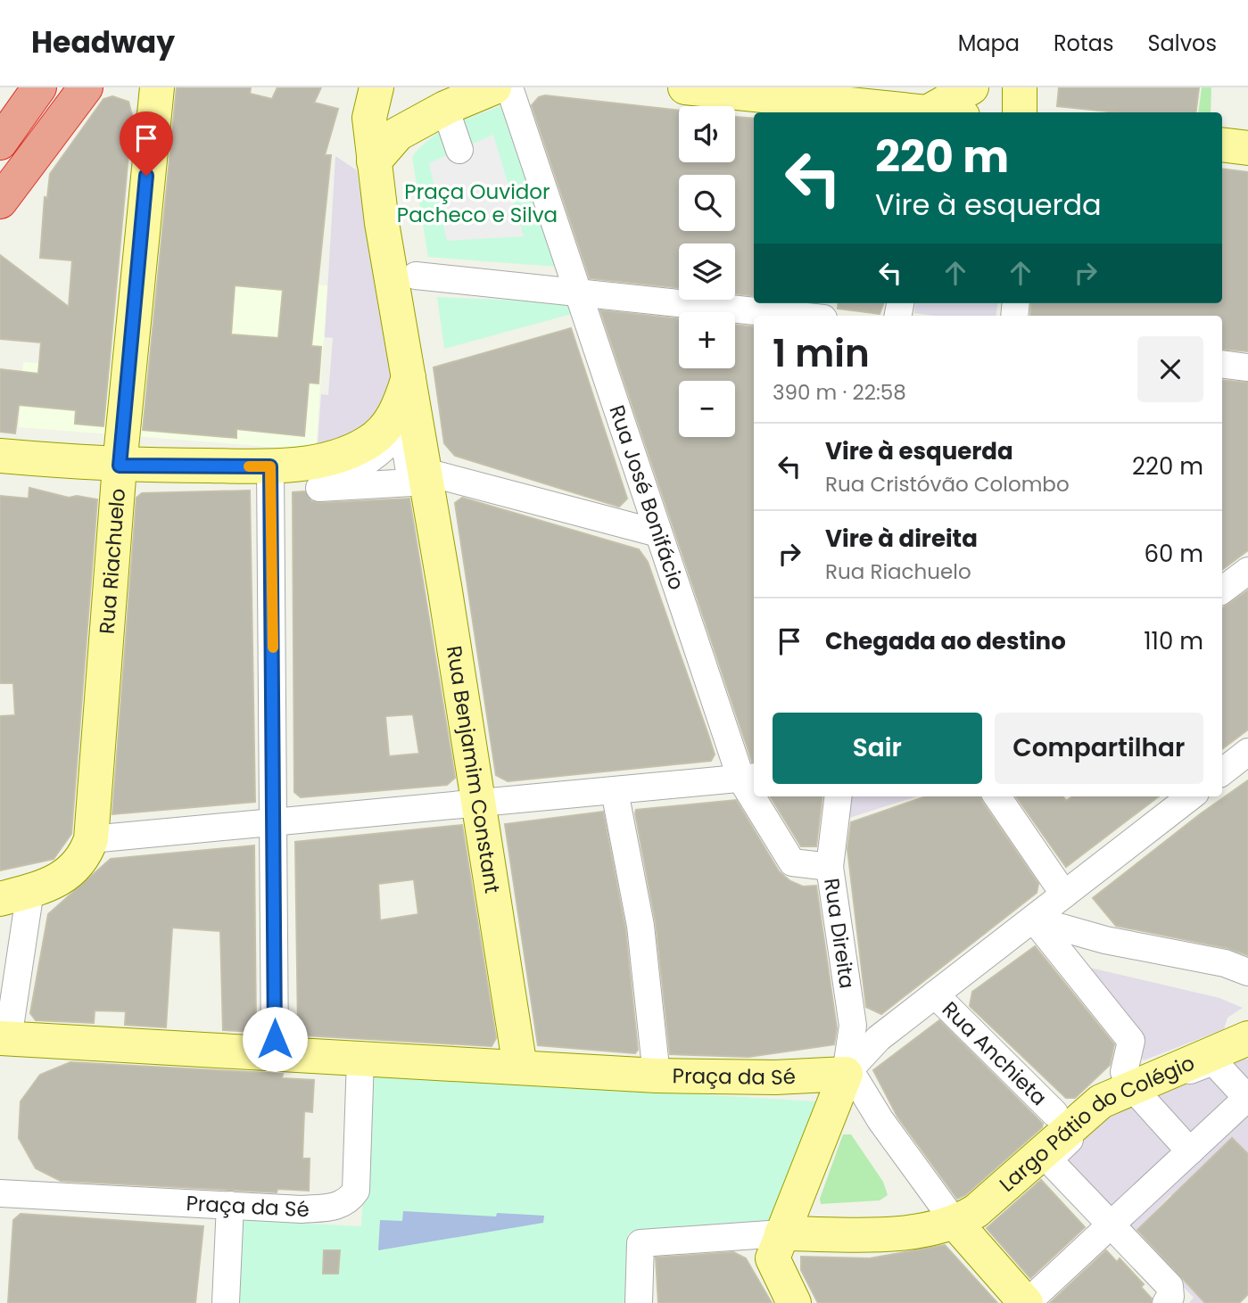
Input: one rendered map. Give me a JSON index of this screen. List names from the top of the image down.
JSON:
{
  "streets": {
    "main road": [
      "Rua Riachuelo",
      "Rua Benjamim Constant",
      "Praça da Sé",
      "Largo Pátio do Colégio"
    ],
    "street": ["Rua José Bonifácio", "Rua Direita", "Rua Anchieta"]
  },
  "crossings": [
    ["Rua José Bonifácio", "Rua Direita"],
    ["Rua Benjamim Constant", "Praça da Sé"],
    ["Rua Direita", "Praça da Sé"]
  ],
  "parks": ["Praça Ouvidor Pacheco e Silva"],
  "page": {
    "header": "Headway",
    "nav": ["Mapa", "Rotas", "Salvos"],
    "map_buttons": ["+", "−"],
    "turn": ["220 m", "Vire à esquerda"],
    "heading": ["1 min", "390 m · 22:58"],
    "list": [
      {
        "name": "Vire à esquerda",
        "note": "Rua Cristóvão Colombo",
        "value": "220 m"
      },
      {
        "name": "Vire à direita",
        "note": "Rua Riachuelo",
        "value": "60 m"
      },
      {
        "name": "Chegada ao destino",
        "value": "110 m"
      }
    ],
    "buttons": ["Sair", "Compartilhar"]
  }
}
